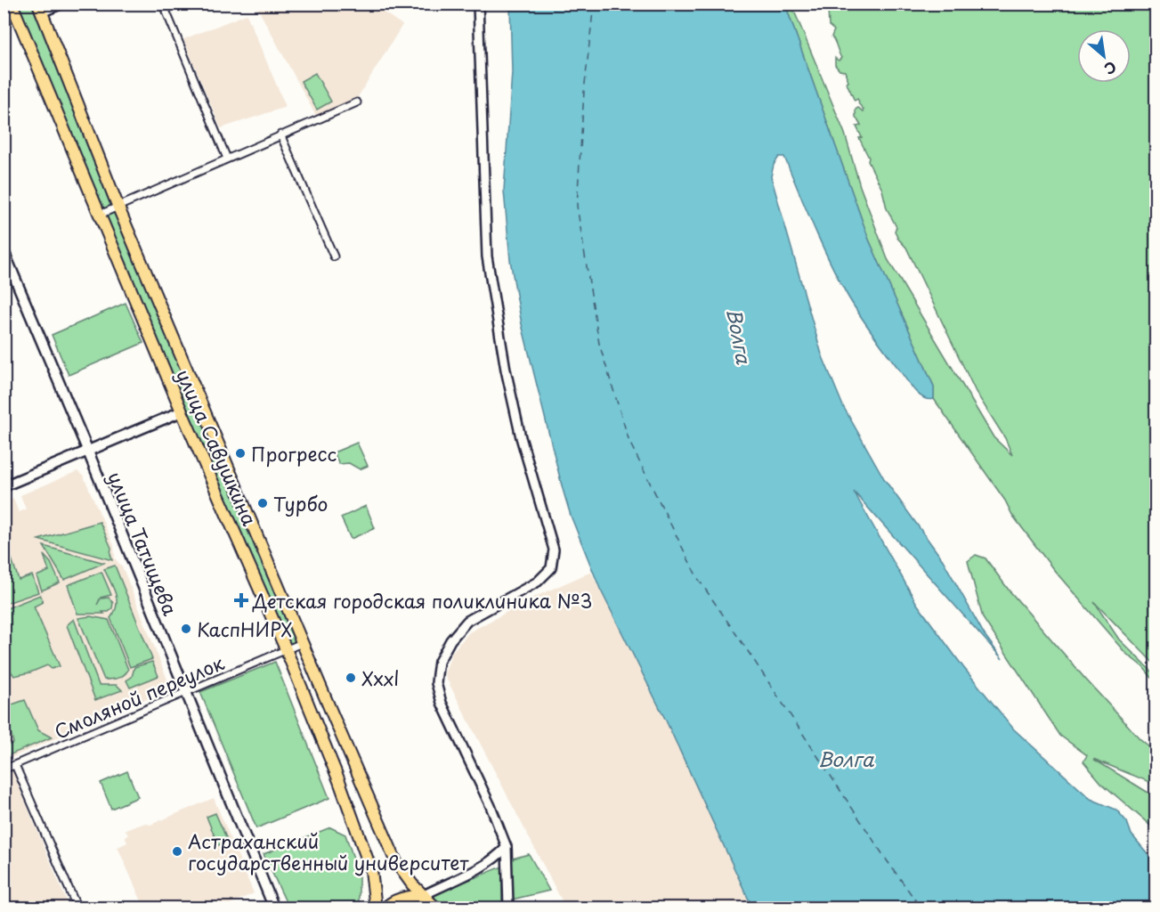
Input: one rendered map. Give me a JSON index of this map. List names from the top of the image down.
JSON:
{
  "streets": {
    "highway": ["улица Савушкина"],
    "main road": ["улица Татищева"],
    "street": ["Смоляной переулок"]
  },
  "crossings": [
    ["улица Савушкина", "Смоляной переулок"],
    ["улица Татищева", "Смоляной переулок"]
  ],
  "water": ["Волга"],
  "places": {
    "other": [
      "Прогресс",
      "Турбо",
      "КаспНИРХ",
      "Xxxl",
      "Астраханский государственный университет"
    ],
    "health": ["Детская городская поликлиника №3"]
  },
  "north": "bottom right"
}
